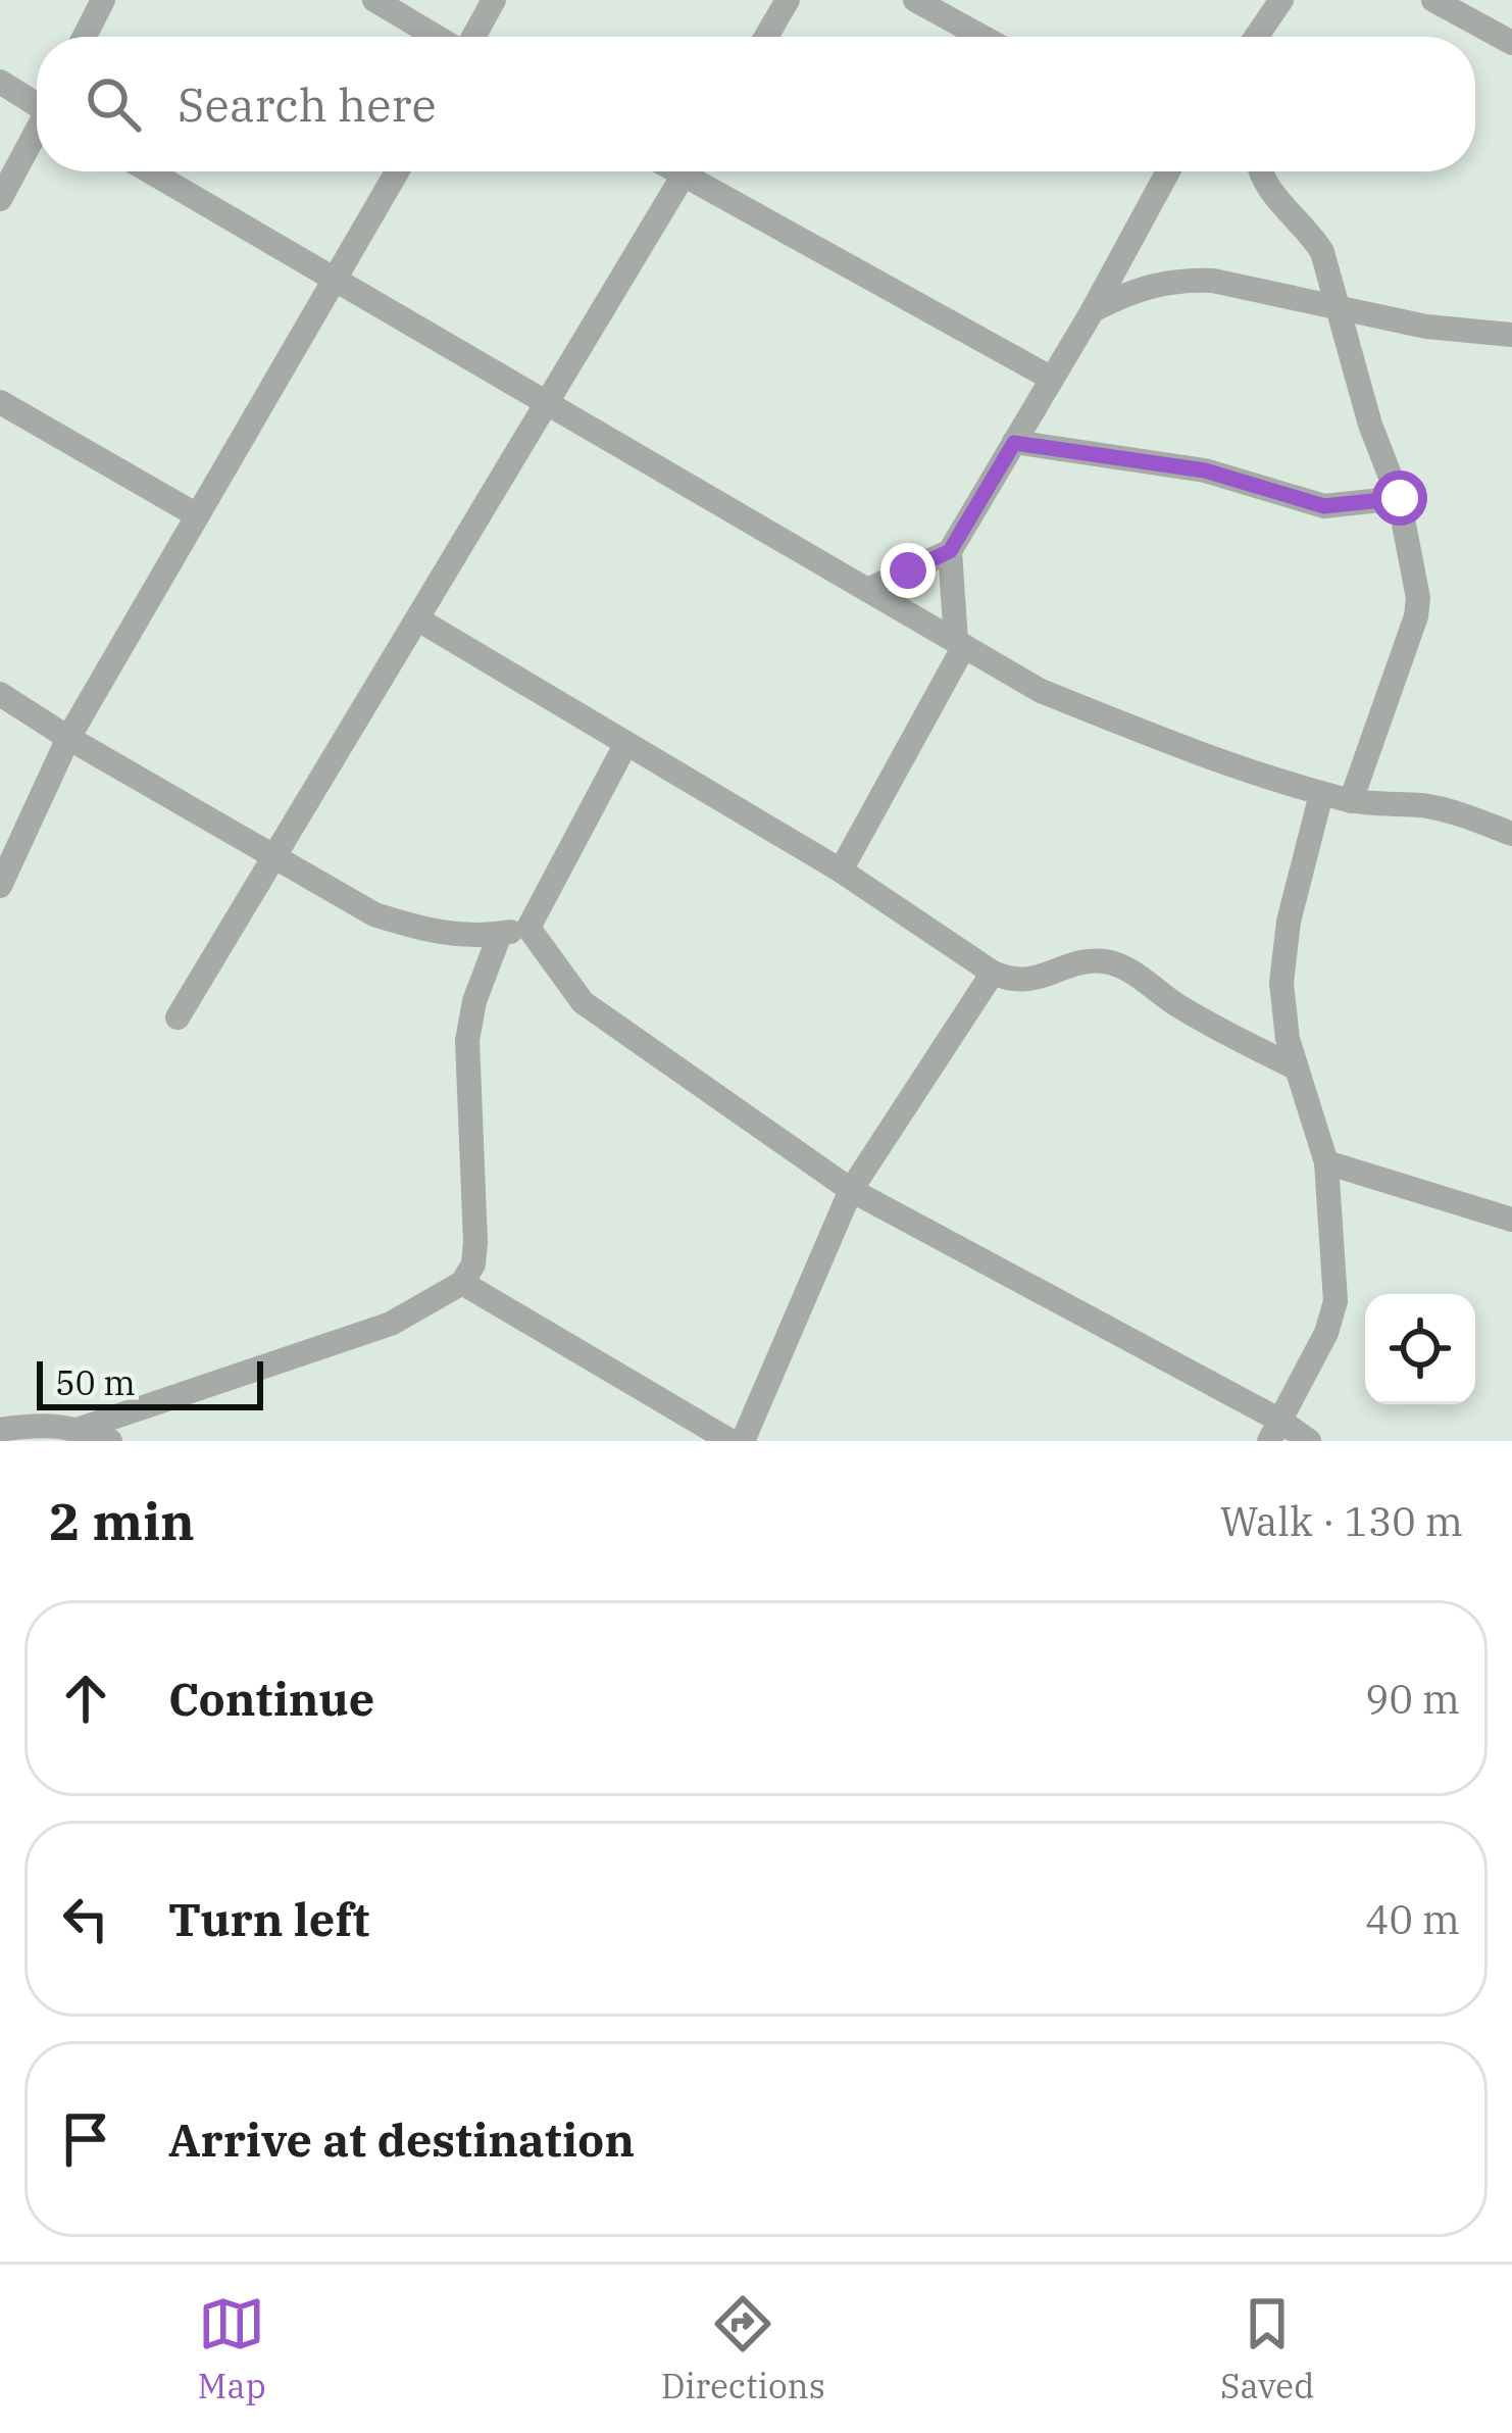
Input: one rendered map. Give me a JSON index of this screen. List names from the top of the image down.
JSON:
{
  "scale_bar": "50 m",
  "page": {
    "search": "Search here",
    "scale": "50 m",
    "heading": ["2 min", "Walk · 130 m"],
    "list": [
      ["Continue", "90 m"],
      ["Turn left", "40 m"],
      "Arrive at destination"
    ],
    "nav": ["Map", "Directions", "Saved"]
  }
}
